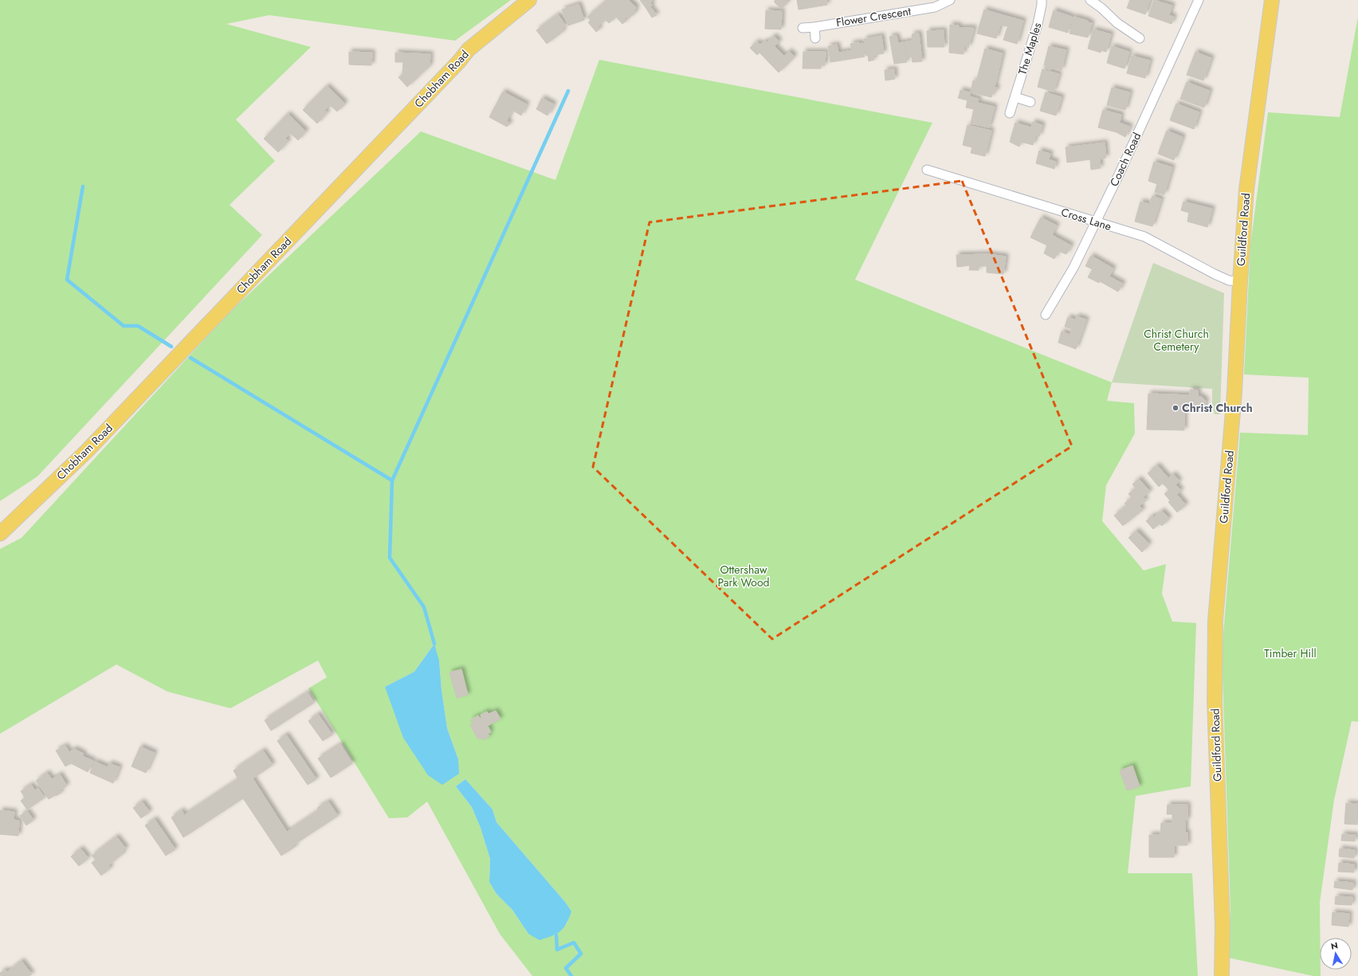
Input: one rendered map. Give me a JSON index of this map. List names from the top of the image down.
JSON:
{
  "streets": {
    "main road": ["Chobham Road", "Guildford Road"],
    "street": [
      "Flower Crescent",
      "The Maples",
      "Coach Road",
      "Cross Lane"
    ]
  },
  "crossings": [
    ["Coach Road", "Cross Lane"],
    ["Cross Lane", "Guildford Road"]
  ],
  "parks": ["Christ Church Cemetery", "Ottershaw Park Wood", "Timber Hill"],
  "places": ["Christ Church"],
  "north": "top"
}
